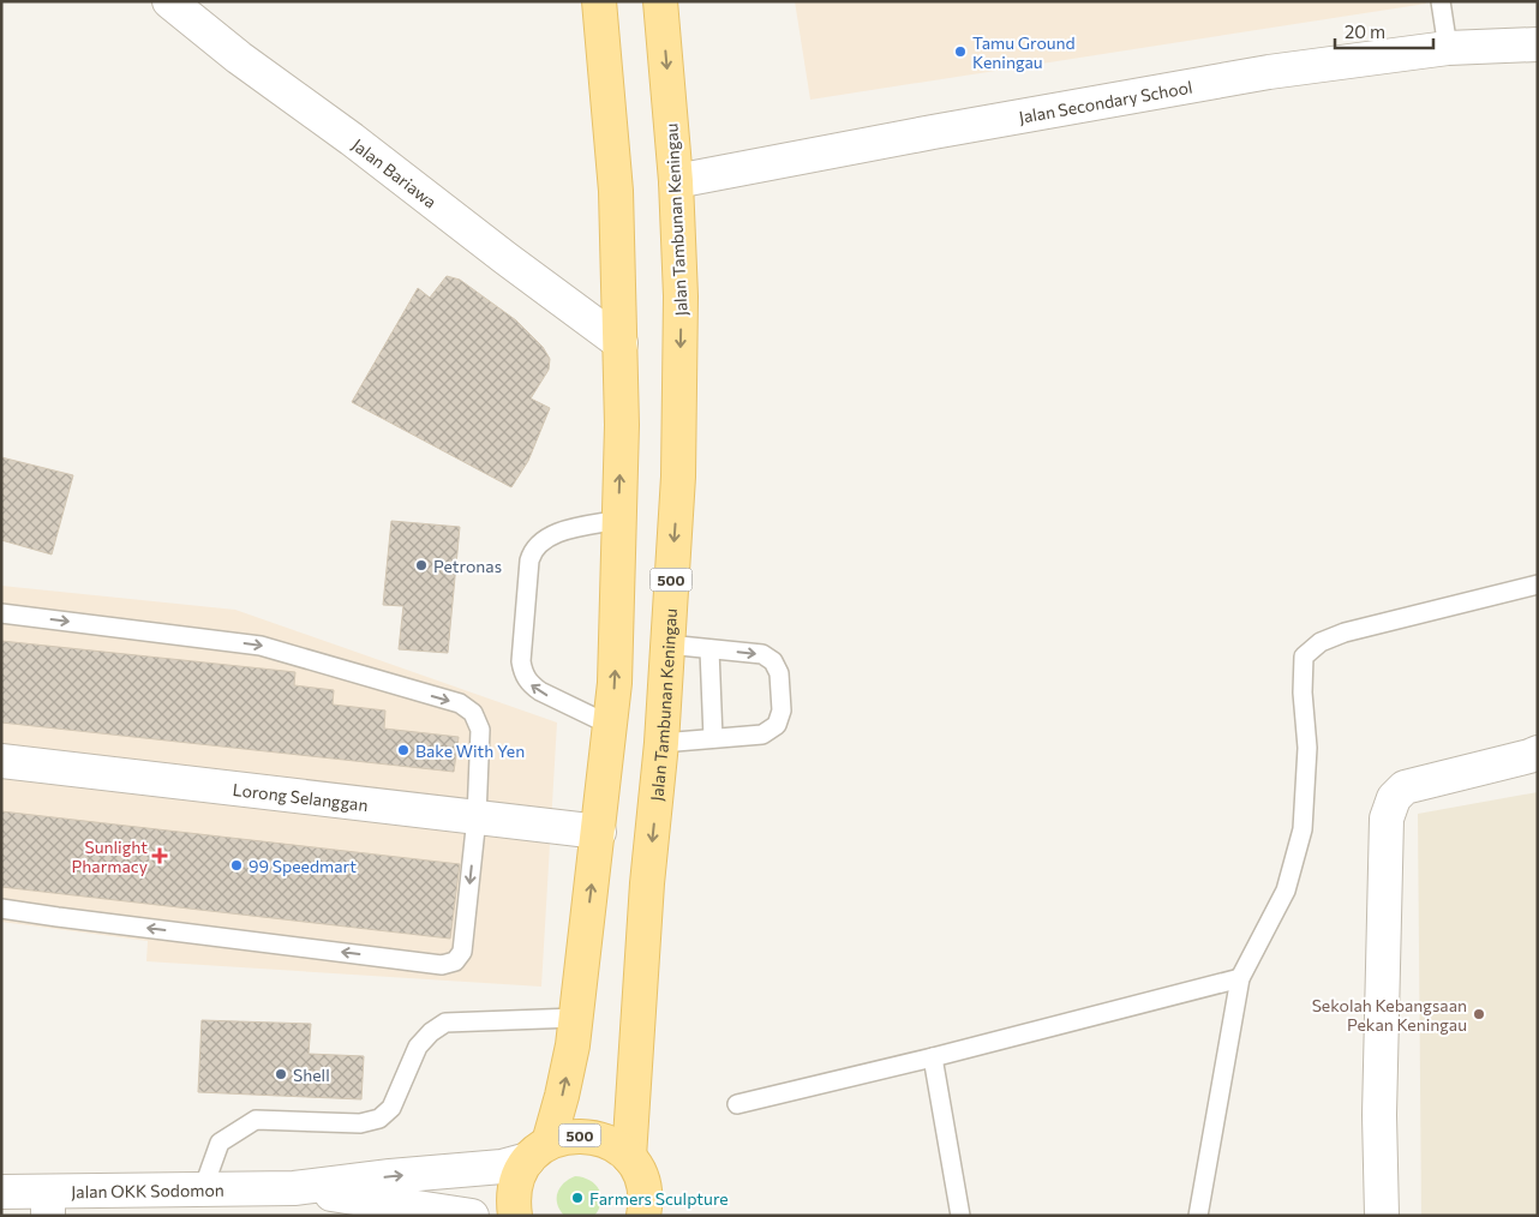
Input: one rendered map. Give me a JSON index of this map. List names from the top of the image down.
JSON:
{
  "streets": {
    "main road": ["Jalan Tambunan Keningau", "500"],
    "street": [
      "Jalan Secondary School",
      "Jalan Bariawa",
      "Lorong Selanggan",
      "Jalan OKK Sodomon"
    ]
  },
  "crossings": [
    ["Jalan Secondary School", "Jalan Tambunan Keningau"],
    ["Jalan Bariawa", "500"],
    ["Jalan Tambunan Keningau", "500"],
    ["500", "Lorong Selanggan"]
  ],
  "places": {
    "other": [
      "Tamu Ground Keningau",
      "Petronas",
      "Bake With Yen",
      "99 Speedmart",
      "Sekolah Kebangsaan Pekan Keningau",
      "Shell",
      "Farmers Sculpture"
    ],
    "health": ["Sunlight Pharmacy"]
  },
  "scale_bar": "20 m"
}
